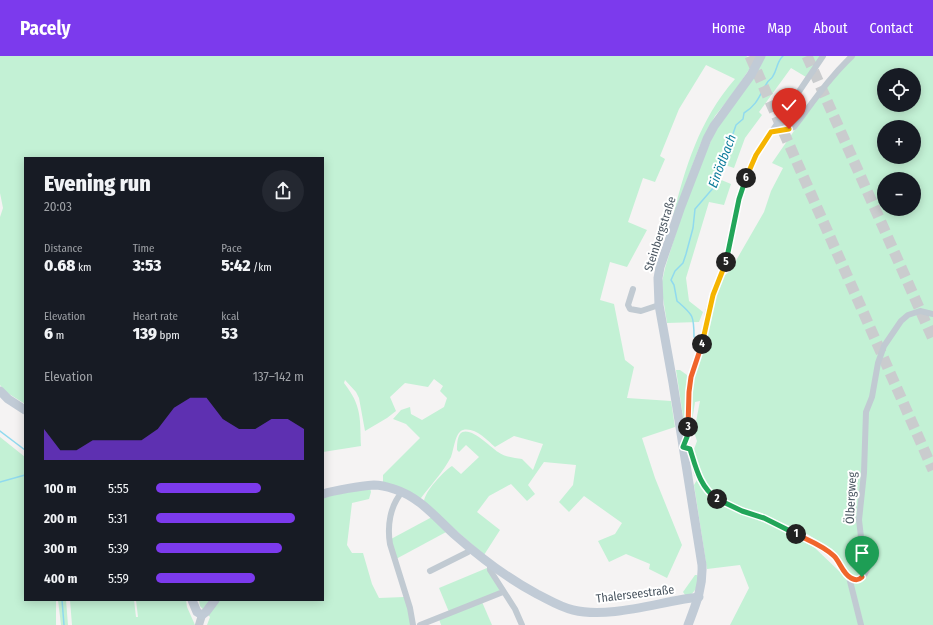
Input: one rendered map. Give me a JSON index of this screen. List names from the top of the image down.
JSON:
{
  "streets": {
    "main road": ["Steinbergstraße", "Thalerseestraße"],
    "street": ["Ölbergweg"]
  },
  "crossings": [
    ["Steinbergstraße", "Thalerseestraße"]
  ],
  "water": ["Einödbach"],
  "page": {
    "header": "Pacely",
    "nav": [
      "Home",
      "Map",
      "About",
      "Contact"
    ],
    "map_buttons": ["+", "−"],
    "heading": ["Evening run", "20:03"],
    "pins": [
      "6",
      "5",
      "4",
      "3",
      "2",
      "1"
    ],
    "stats": [
      ["Distance", "0.68 km"],
      ["Time", "3:53"],
      ["Pace", "5:42 /km"],
      ["Elevation", "6 m"],
      ["Heart rate", "139 bpm"],
      ["kcal", "53"]
    ],
    "chart": ["Elevation", "137–142 m"],
    "list": [
      {
        "name": "100 m",
        "note": "5:55"
      },
      {
        "name": "200 m",
        "note": "5:31"
      },
      {
        "name": "300 m",
        "note": "5:39"
      },
      {
        "name": "400 m",
        "note": "5:59"
      }
    ]
  }
}
